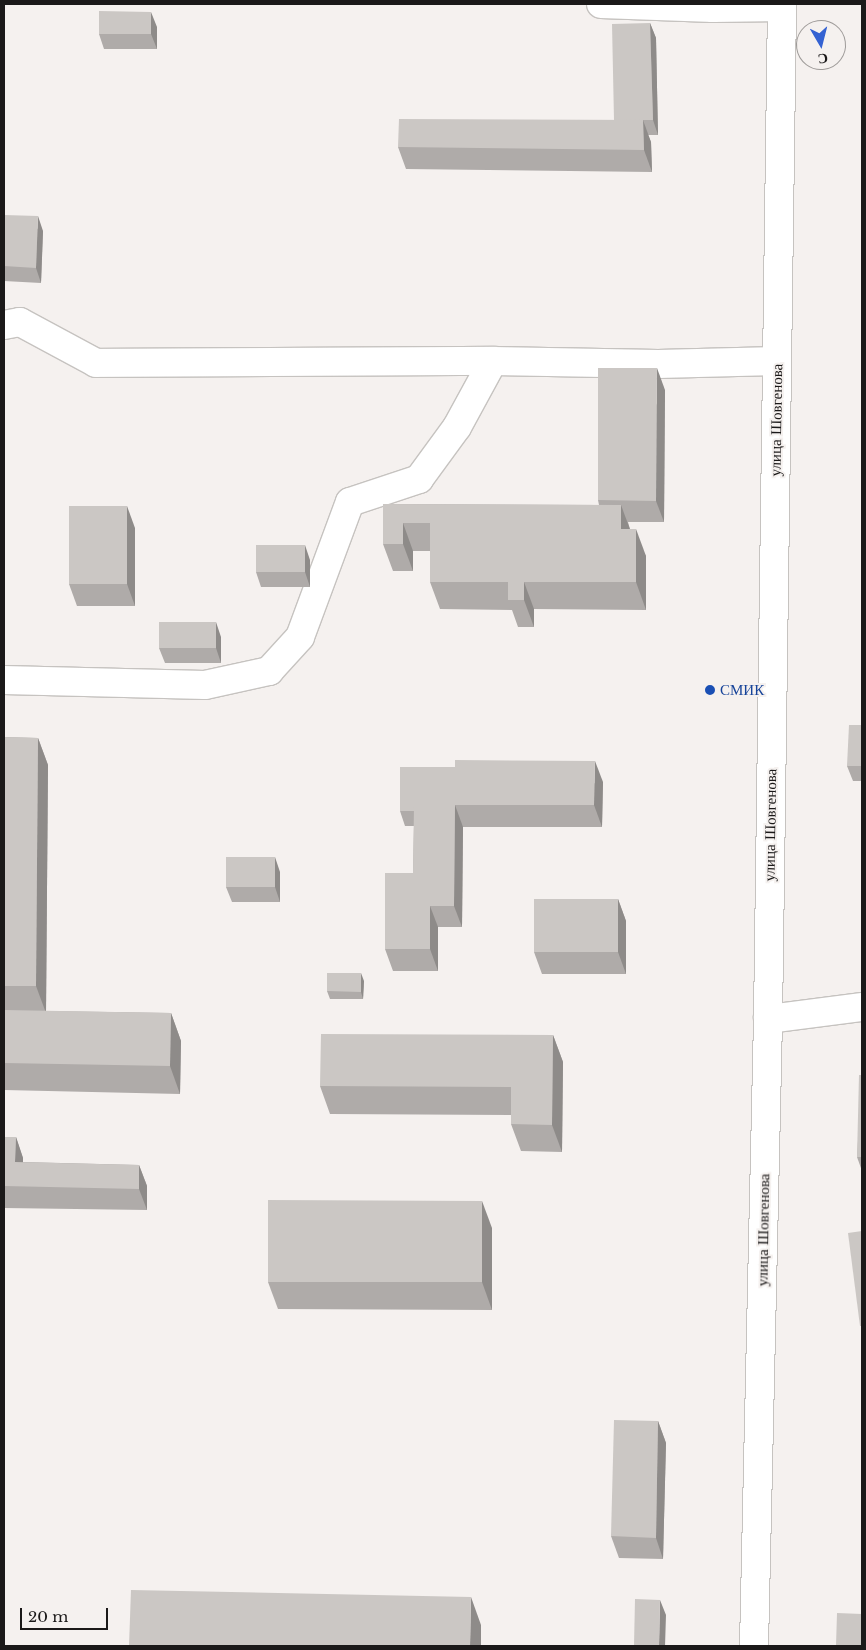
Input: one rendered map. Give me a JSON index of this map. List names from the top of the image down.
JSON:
{
  "streets": {
    "street": ["улица Шовгенова"]
  },
  "places": ["СМИК"],
  "scale_bar": "20 m",
  "north": "bottom"
}
